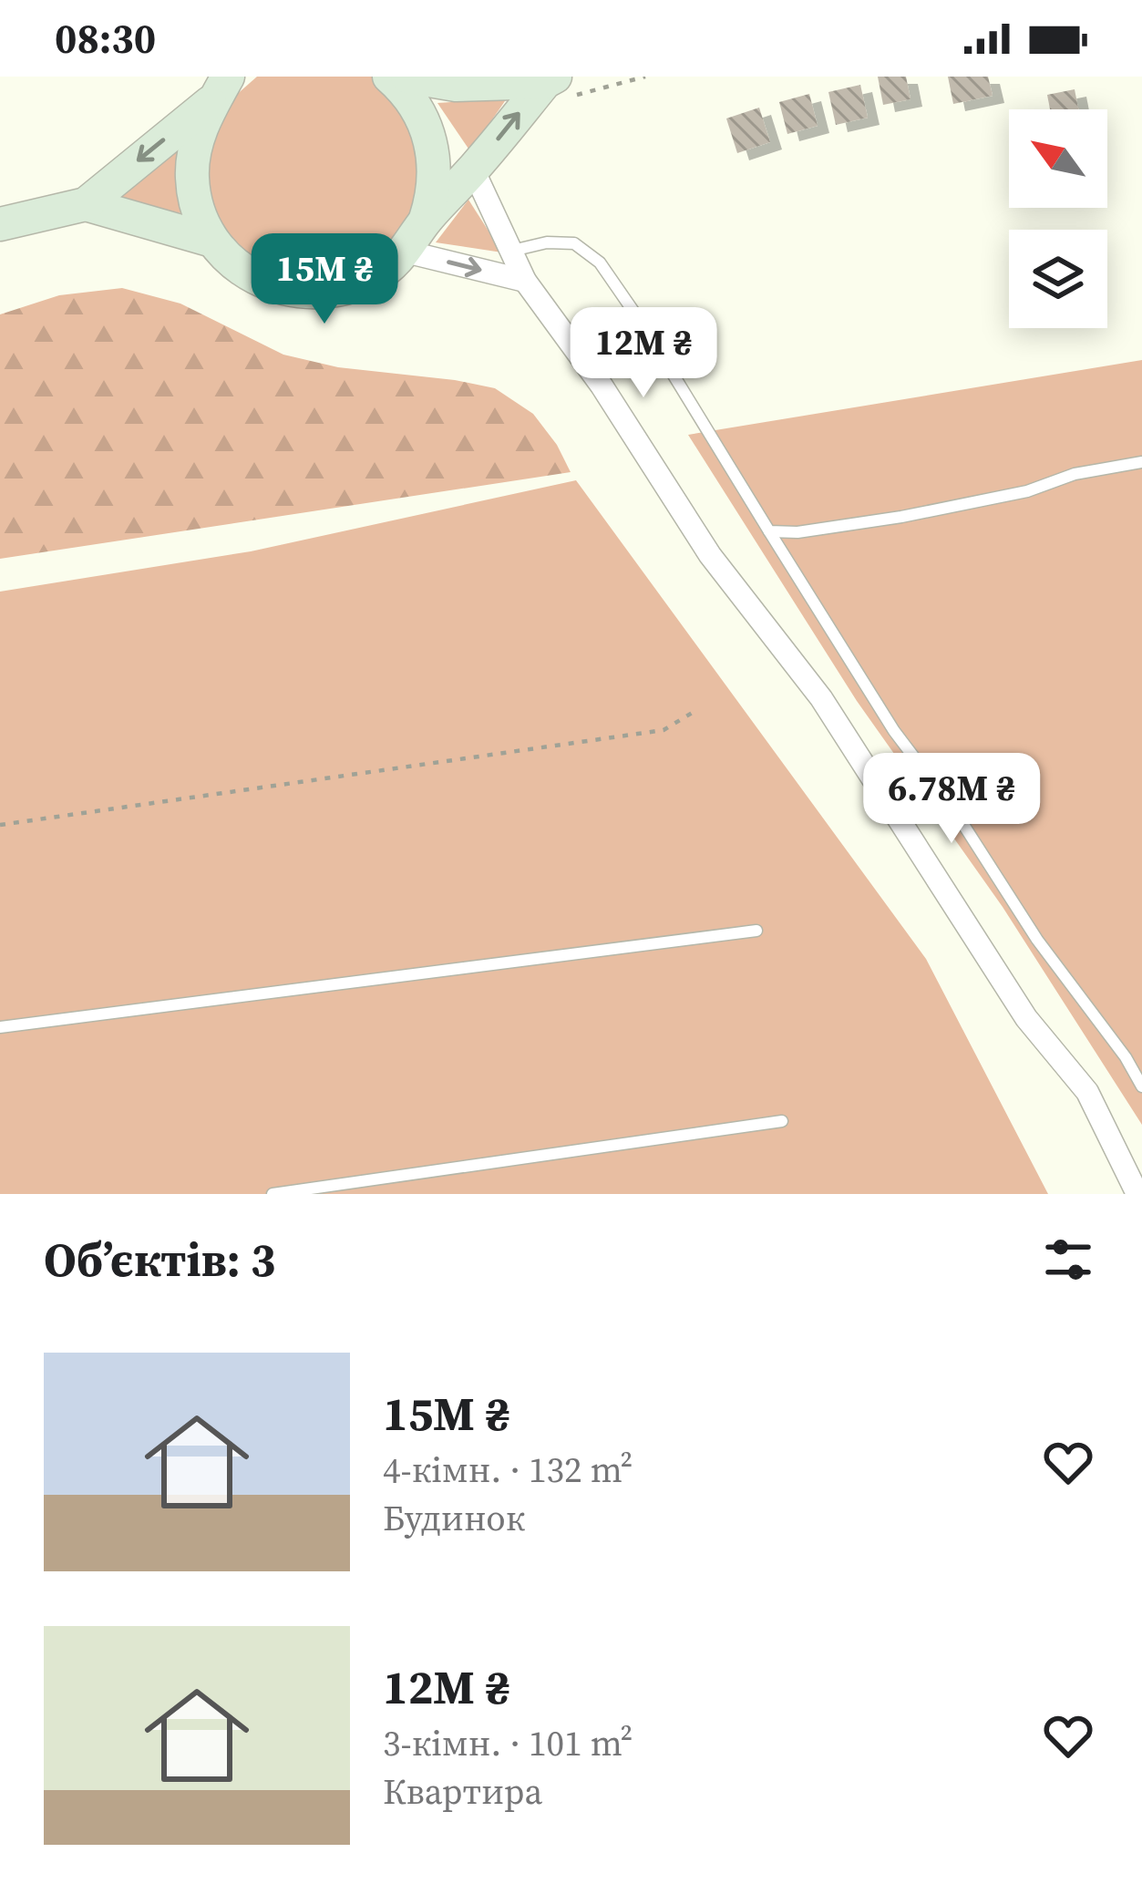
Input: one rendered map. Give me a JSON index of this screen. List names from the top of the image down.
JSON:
{
  "north": "top left",
  "page": {
    "status": "08:30",
    "price": ["15M ₴", "12M ₴", "6.78M ₴"],
    "heading": "Об’єктів: 3",
    "list": [
      {
        "name": "15M ₴",
        "note": "4-кімн. · 132 m² · Будинок"
      },
      {
        "name": "12M ₴",
        "note": "3-кімн. · 101 m² · Квартира"
      }
    ]
  }
}
